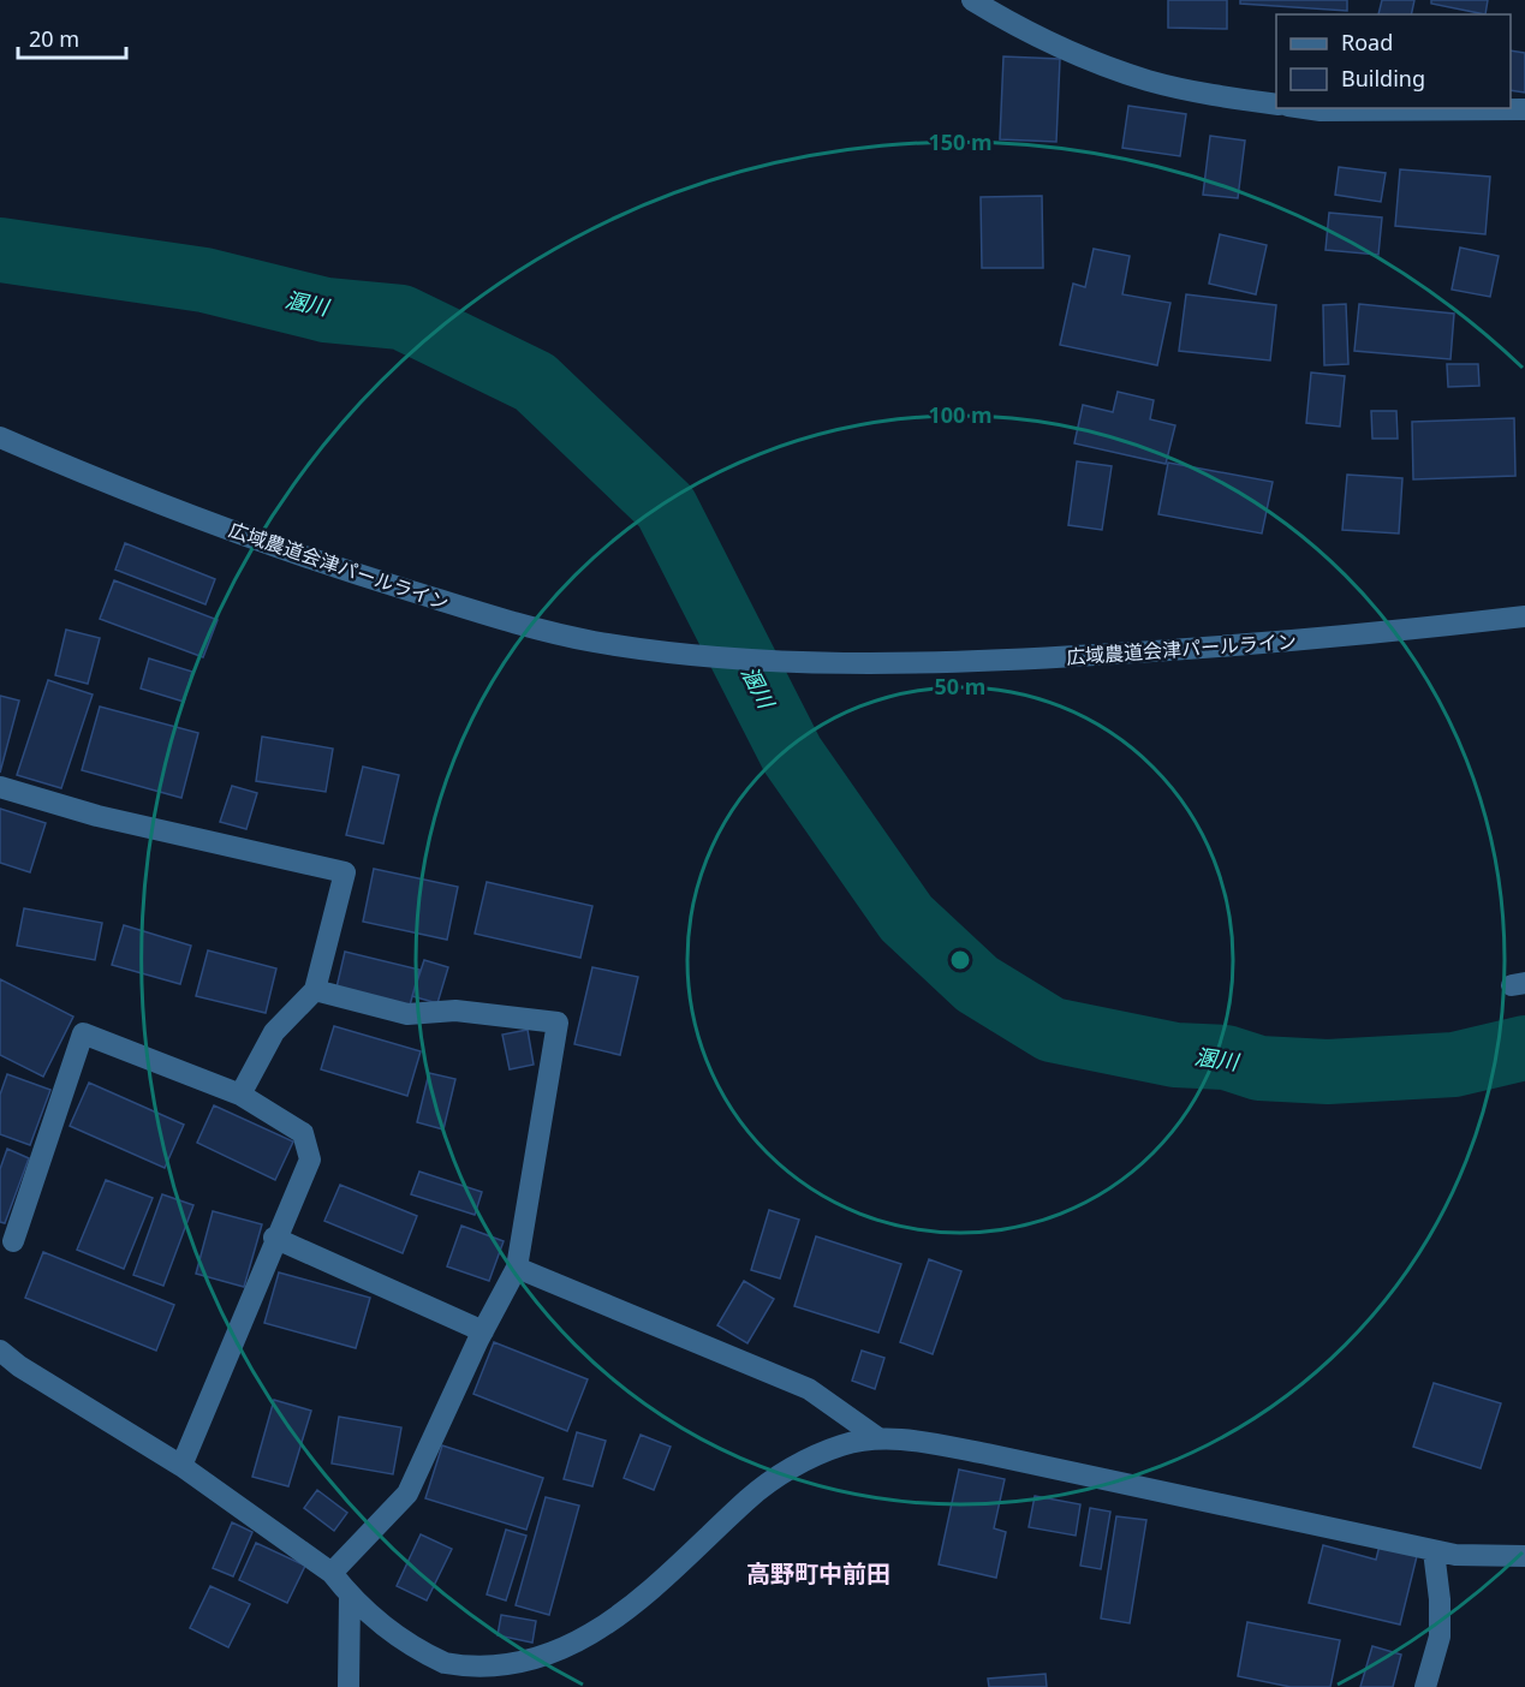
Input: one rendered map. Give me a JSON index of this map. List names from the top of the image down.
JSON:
{
  "streets": {
    "street": ["広域農道会津パールライン"]
  },
  "districts": ["高野町中前田"],
  "water": ["溷川"],
  "legend": ["Road", "Building"],
  "scale_bar": "20 m",
  "rings": ["150 m", "100 m", "50 m"]
}
